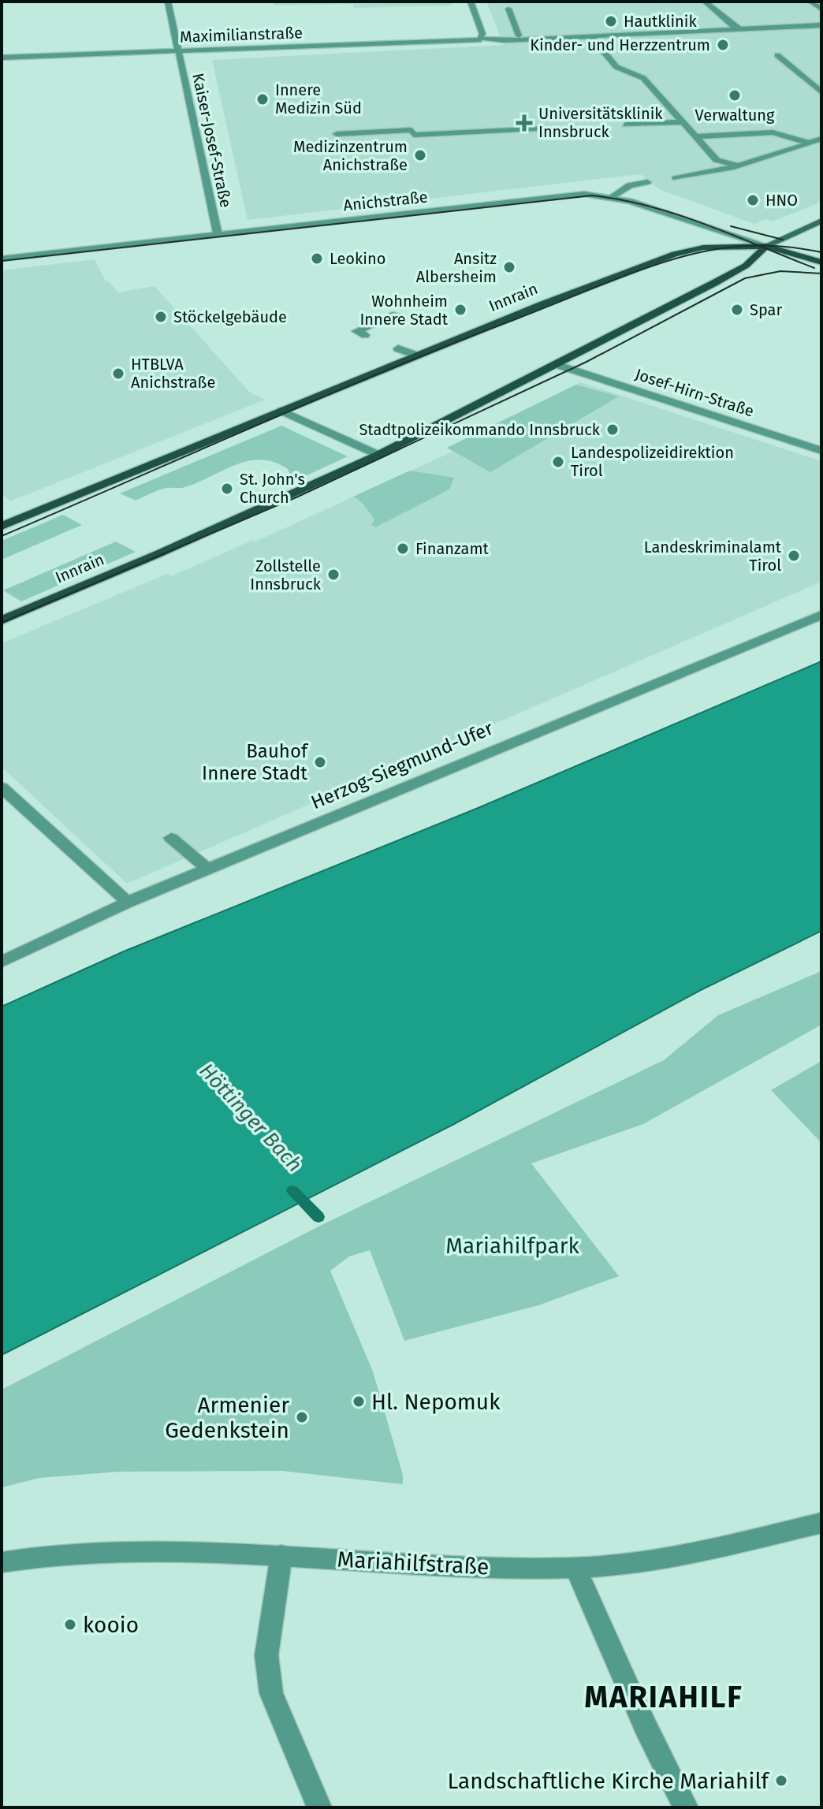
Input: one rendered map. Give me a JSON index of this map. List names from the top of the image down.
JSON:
{
  "streets": {
    "main road": ["Innrain"],
    "street": [
      "Maximilianstraße",
      "Kaiser-Josef-Straße",
      "Anichstraße",
      "Josef-Hirn-Straße",
      "Herzog-Siegmund-Ufer",
      "Mariahilfstraße"
    ]
  },
  "crossings": [
    ["Maximilianstraße", "Kaiser-Josef-Straße"],
    ["Kaiser-Josef-Straße", "Anichstraße"],
    ["Anichstraße", "Innrain"],
    ["Innrain", "Josef-Hirn-Straße"]
  ],
  "districts": ["MARIAHILF"],
  "water": ["Höttinger Bach"],
  "parks": ["Mariahilfpark"],
  "places": {
    "other": [
      "Hautklinik",
      "Kinder- und Herzzentrum",
      "Verwaltung",
      "Innere Medizin Süd",
      "Medizinzentrum Anichstraße",
      "HNO",
      "Leokino",
      "Ansitz Albersheim",
      "Wohnheim Innere Stadt",
      "Spar",
      "Stöckelgebäude",
      "HTBLVA Anichstraße",
      "Stadtpolizeikommando Innsbruck",
      "Landespolizeidirektion Tirol",
      "St. John's Church",
      "Finanzamt",
      "Landeskriminalamt Tirol",
      "Zollstelle Innsbruck",
      "Bauhof Innere Stadt",
      "Hl. Nepomuk",
      "Armenier Gedenkstein",
      "kooio",
      "Landschaftliche Kirche Mariahilf"
    ],
    "health": ["Universitätsklinik Innsbruck"]
  }
}
